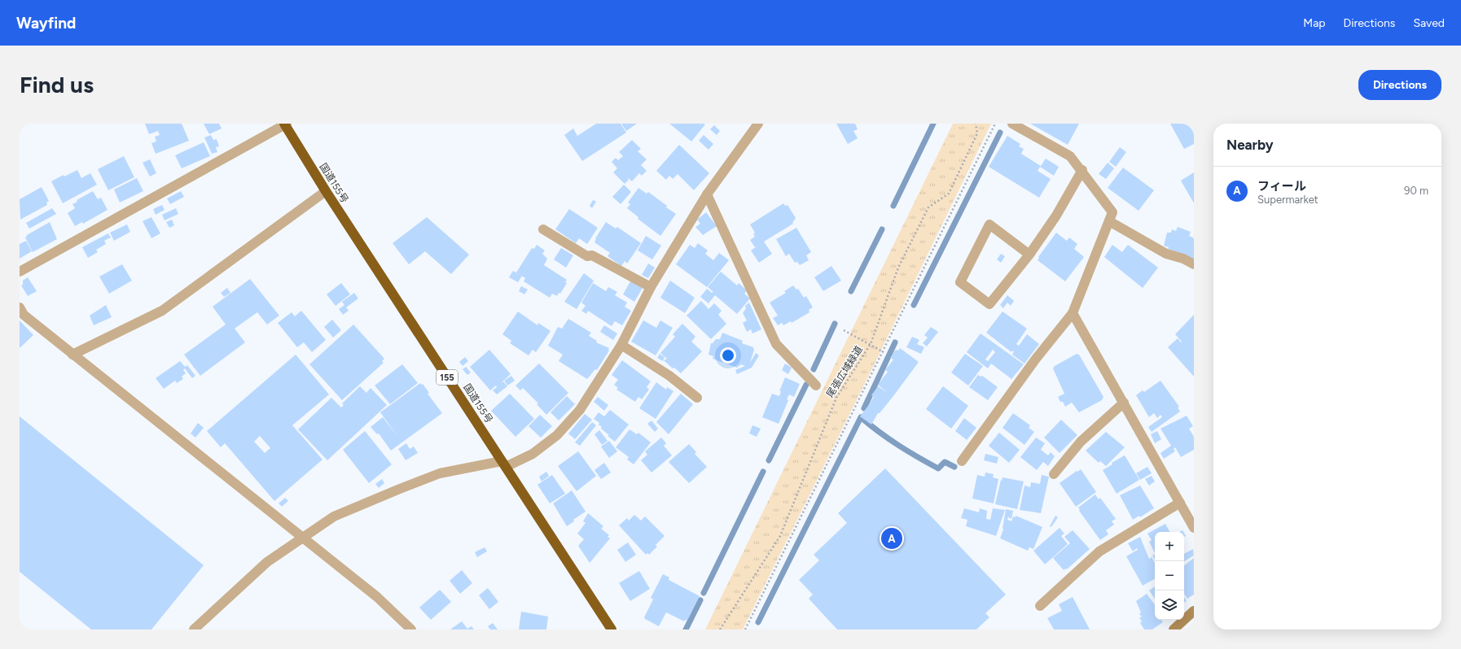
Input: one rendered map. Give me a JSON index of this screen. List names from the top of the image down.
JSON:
{
  "streets": {
    "highway": ["国道155号", "155"],
    "path": ["尾張広域緑道"]
  },
  "page": {
    "header": "Wayfind",
    "nav": ["Map", "Directions", "Saved"],
    "buttons": "Directions",
    "title": "Find us",
    "heading": "Nearby",
    "list": [
      {
        "mark": "A",
        "name": "フィール",
        "note": "Supermarket",
        "value": "90 m"
      }
    ],
    "pins": "A",
    "map_buttons": ["+", "−"]
  }
}
